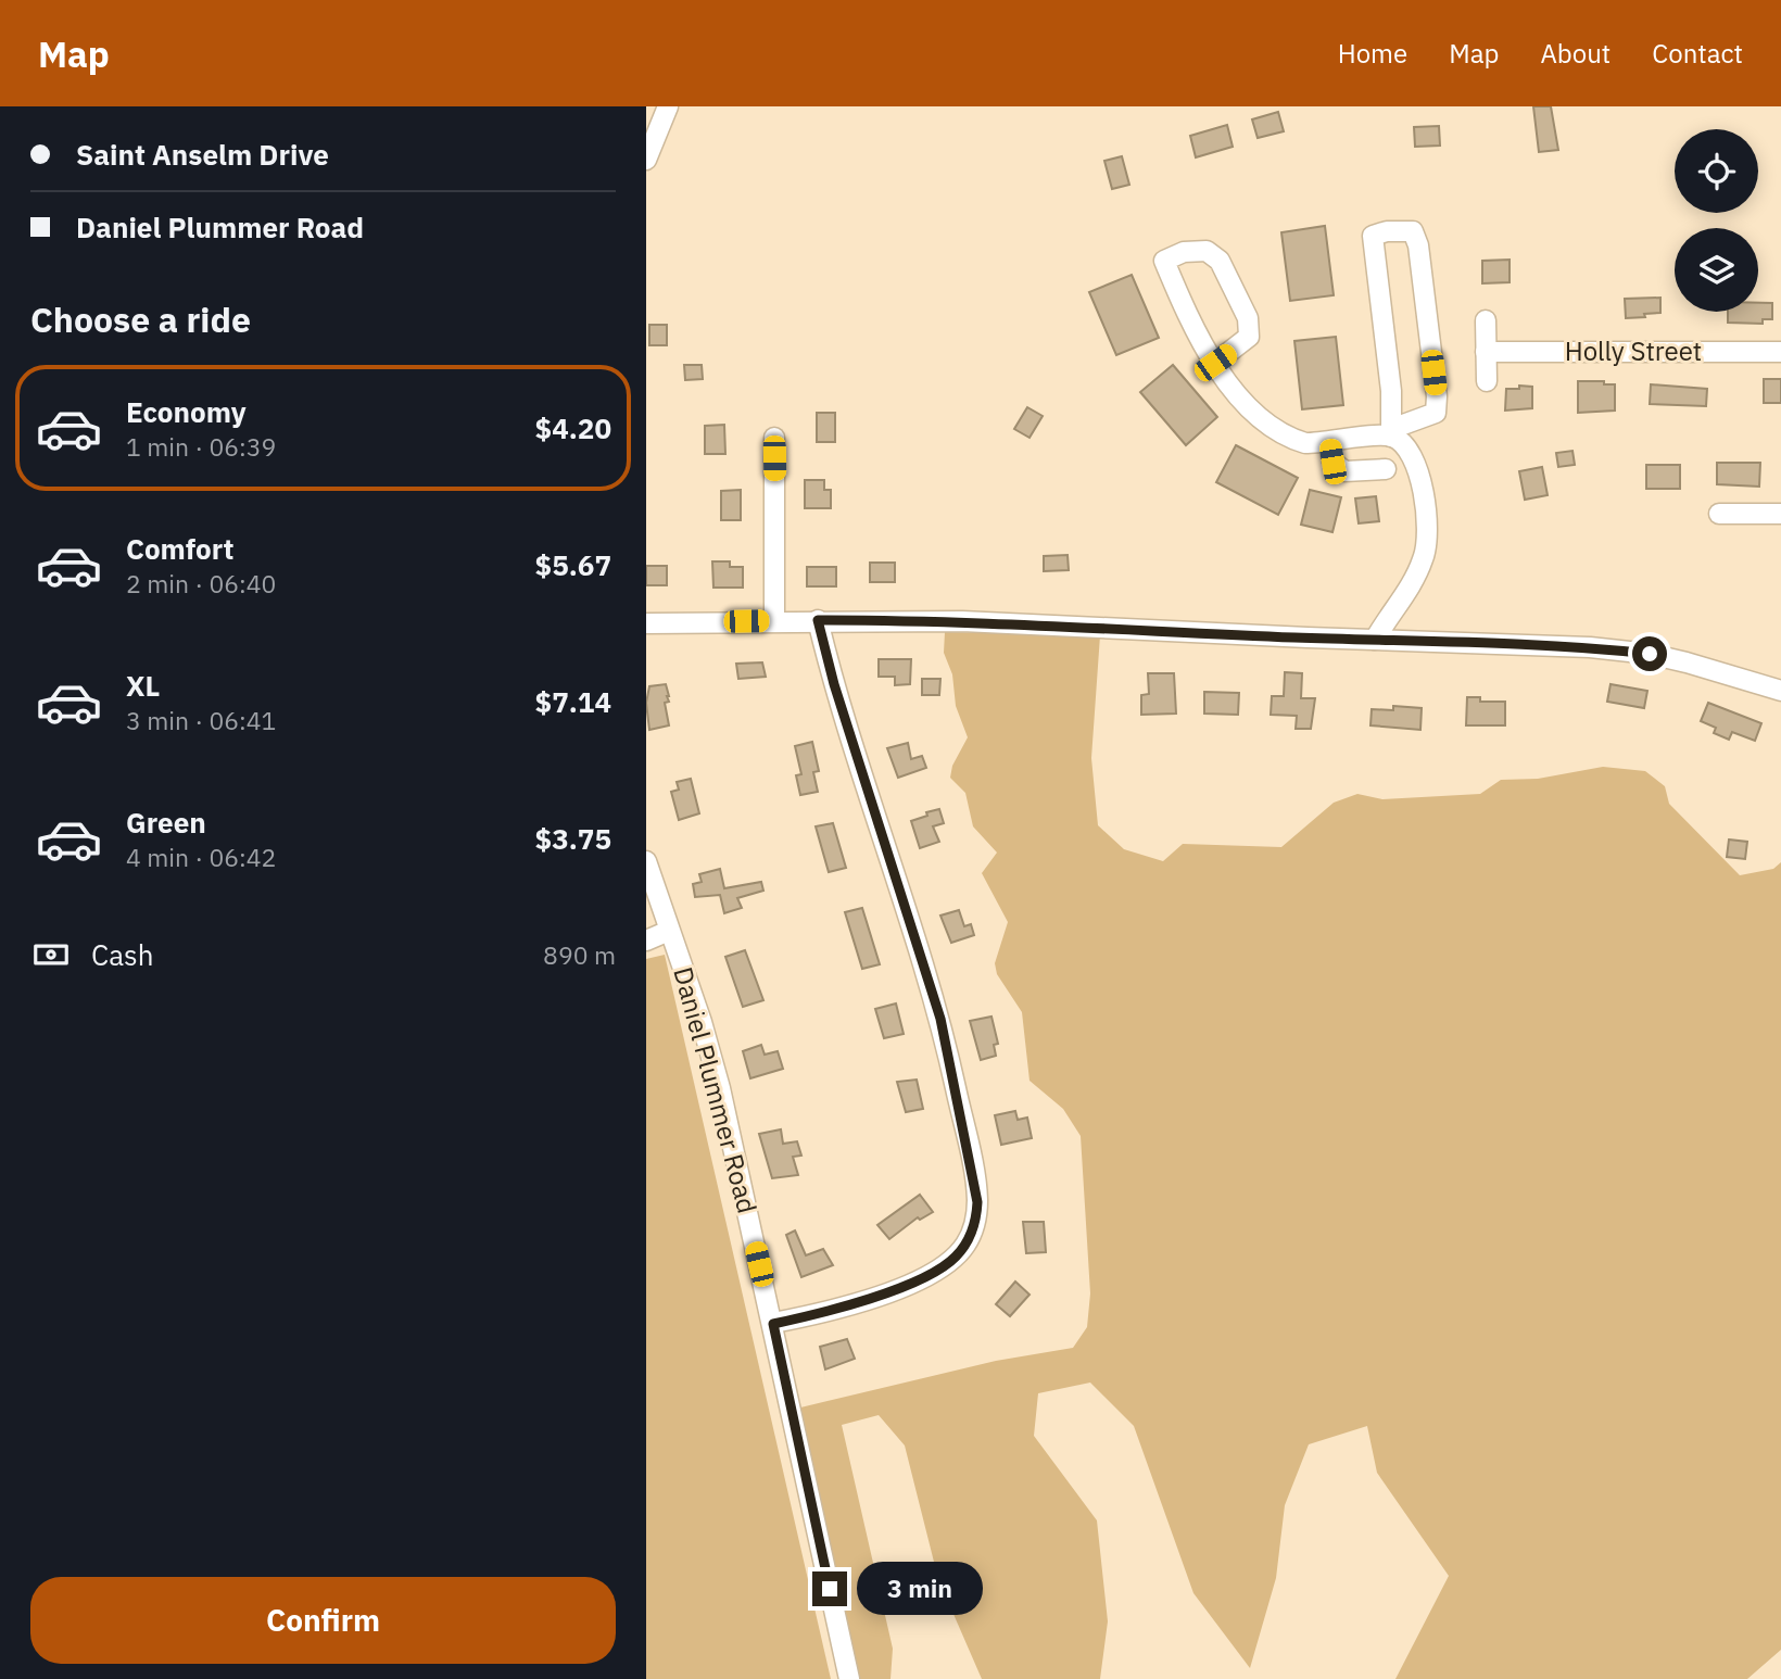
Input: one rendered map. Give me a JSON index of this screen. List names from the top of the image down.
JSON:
{
  "streets": {
    "street": ["Holly Street", "Daniel Plummer Road"]
  },
  "page": {
    "header": "Map",
    "nav": [
      "Home",
      "Map",
      "About",
      "Contact"
    ],
    "banner": ["Saint Anselm Drive", "Daniel Plummer Road"],
    "heading": "Choose a ride",
    "list": [
      {
        "name": "Economy",
        "note": "1 min · 06:39",
        "value": "$4.20"
      },
      {
        "name": "Comfort",
        "note": "2 min · 06:40",
        "value": "$5.67"
      },
      {
        "name": "XL",
        "note": "3 min · 06:41",
        "value": "$7.14"
      },
      {
        "name": "Green",
        "note": "4 min · 06:42",
        "value": "$3.75"
      }
    ],
    "pay": ["Cash", "890 m"],
    "buttons": "Confirm",
    "bubble": "3 min"
  }
}
